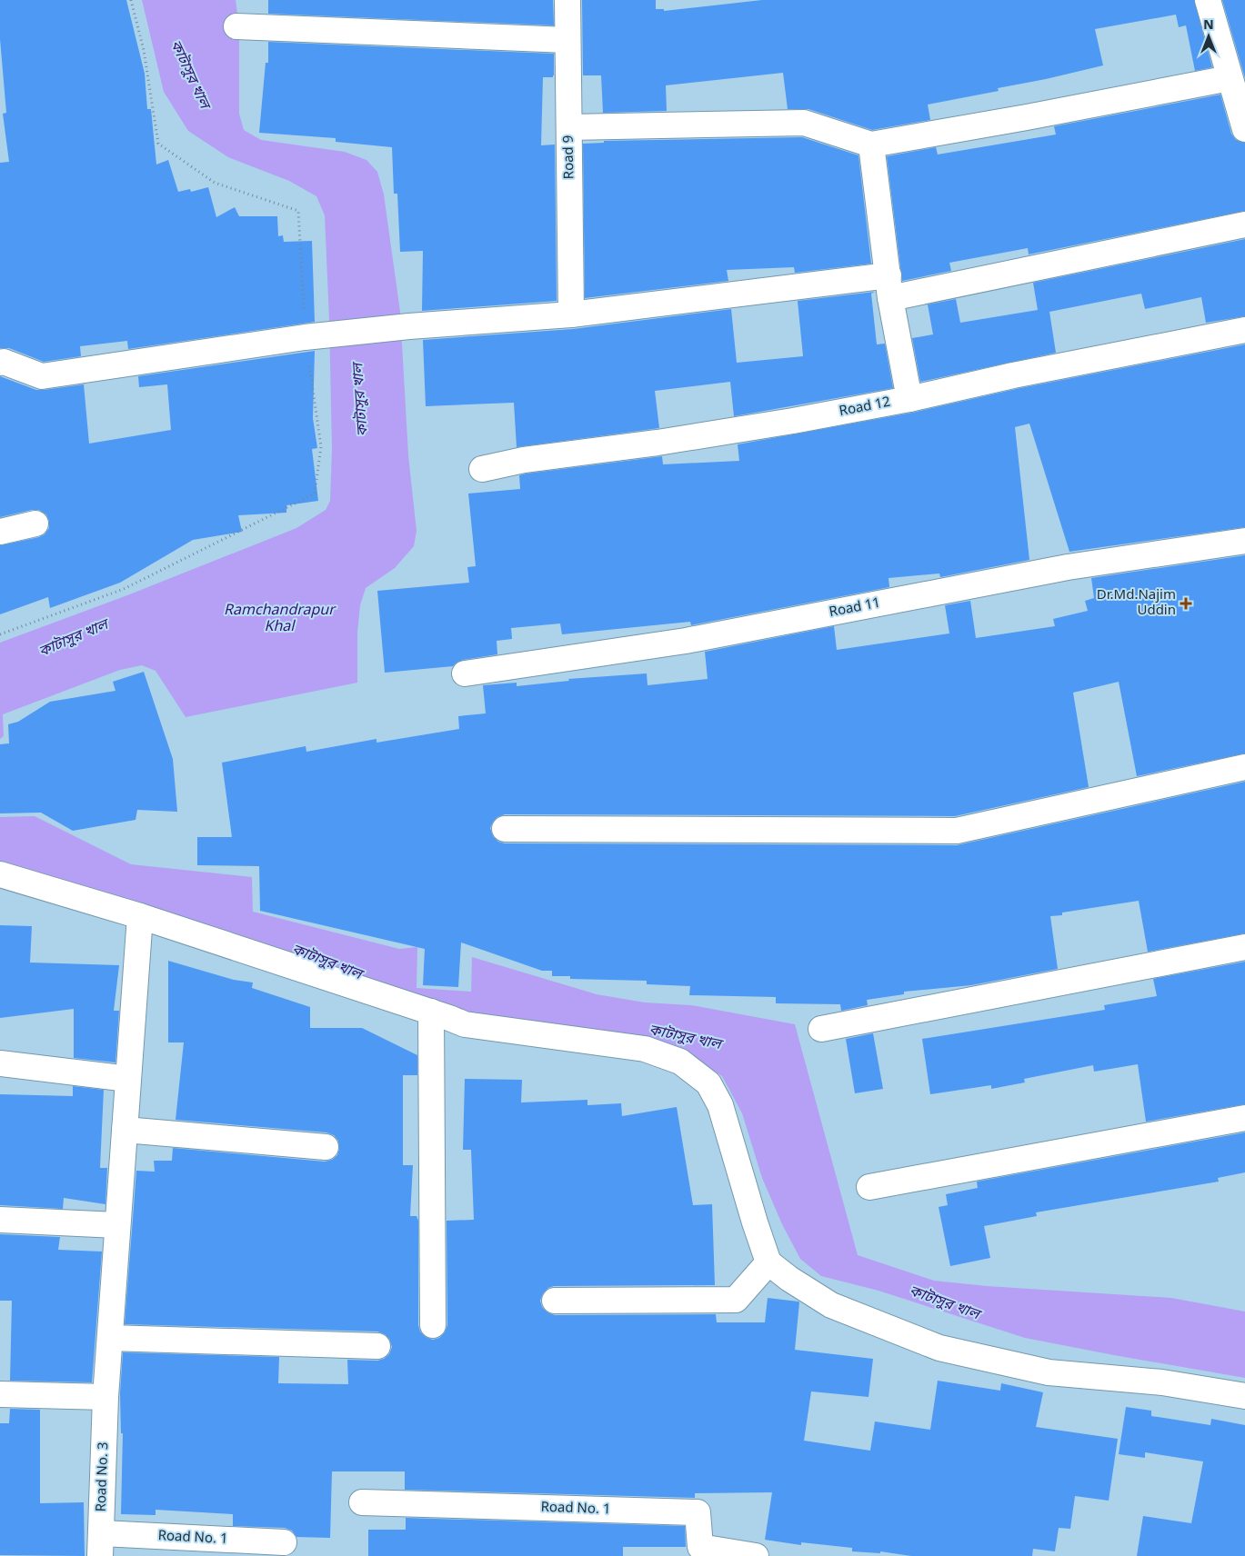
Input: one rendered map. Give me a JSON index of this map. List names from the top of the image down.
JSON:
{
  "streets": {
    "street": [
      "Road 9",
      "Road 12",
      "Road 11",
      "Road No. 3",
      "Road No. 1"
    ]
  },
  "crossings": [
    ["Road No. 3", "Road No. 1"]
  ],
  "water": ["কাটাসুর খাল", "Ramchandrapur Khal"],
  "places": {
    "health": ["Dr.Md.Najim Uddin"]
  },
  "north": "top"
}
